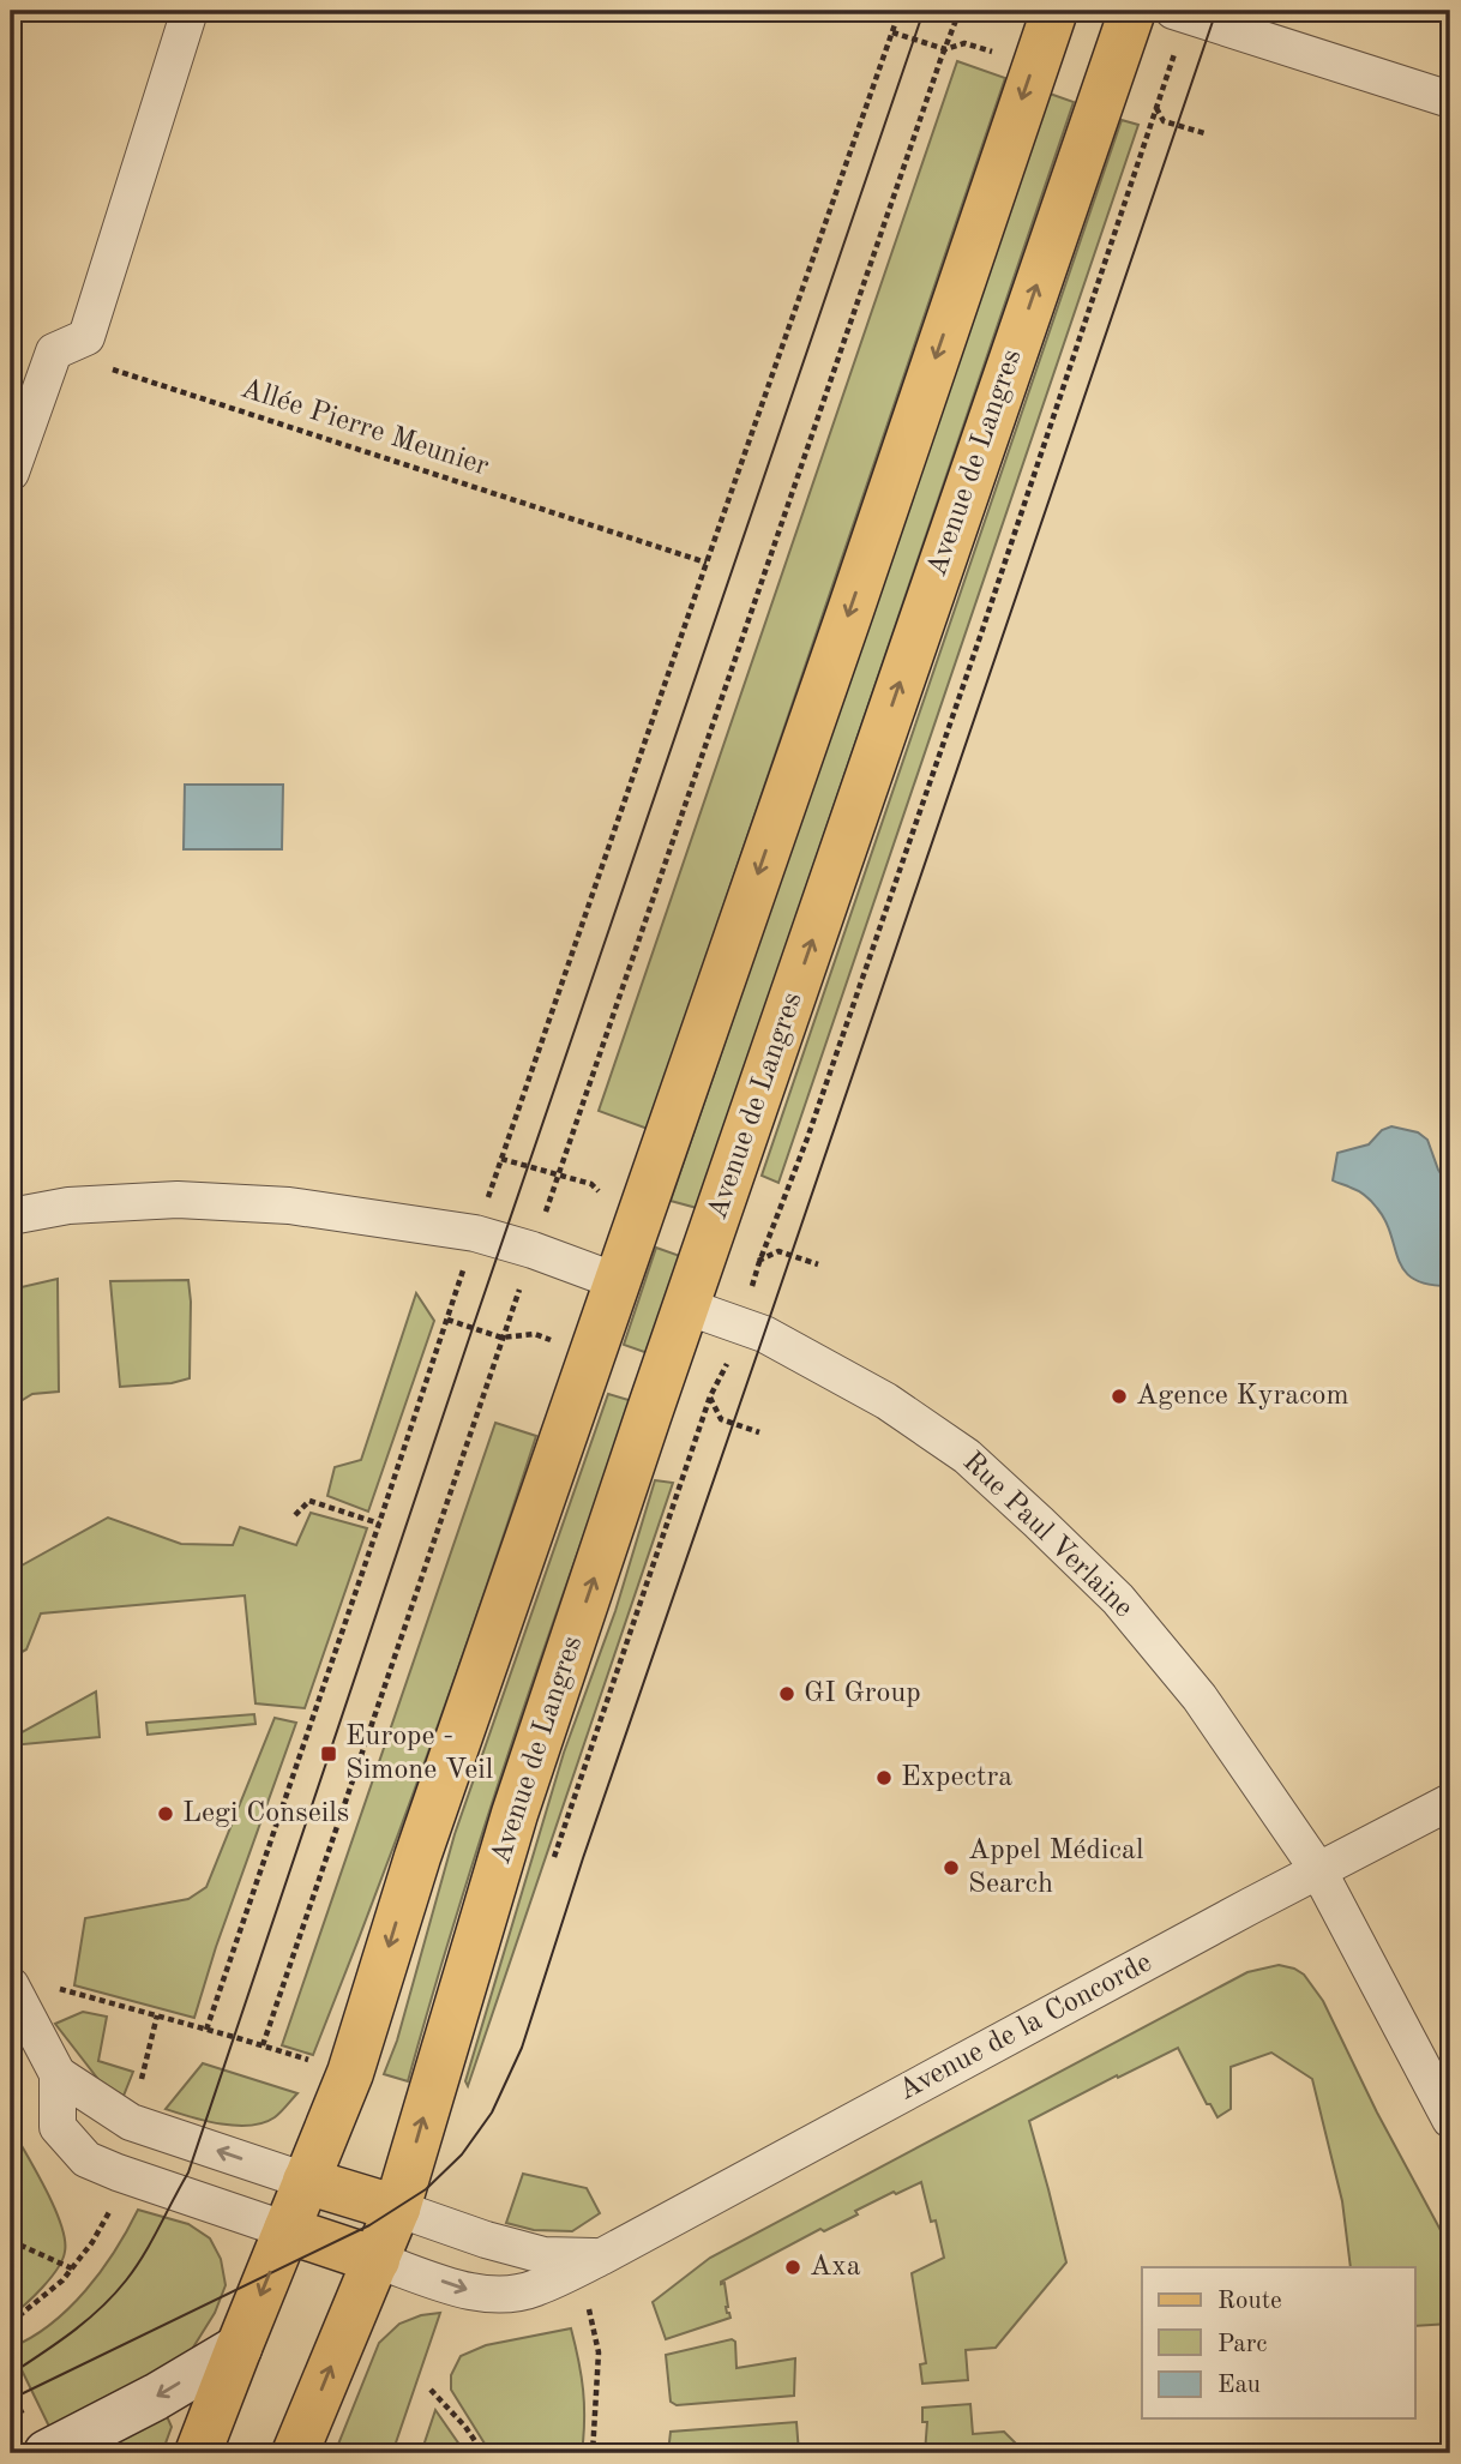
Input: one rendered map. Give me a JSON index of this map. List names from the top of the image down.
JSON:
{
  "streets": {
    "main road": ["Avenue de Langres"],
    "street": ["Rue Paul Verlaine", "Avenue de la Concorde"],
    "path": ["Allée Pierre Meunier"]
  },
  "crossings": [
    ["Avenue de Langres", "Rue Paul Verlaine"],
    ["Avenue de Langres", "Avenue de la Concorde"],
    ["Rue Paul Verlaine", "Avenue de la Concorde"]
  ],
  "places": {
    "other": [
      "Agence Kyracom",
      "GI Group",
      "Expectra",
      "Legi Conseils",
      "Appel Médical Search",
      "Axa"
    ],
    "transit": ["Europe - Simone Veil"]
  },
  "legend": ["Route", "Parc", "Eau"]
}
